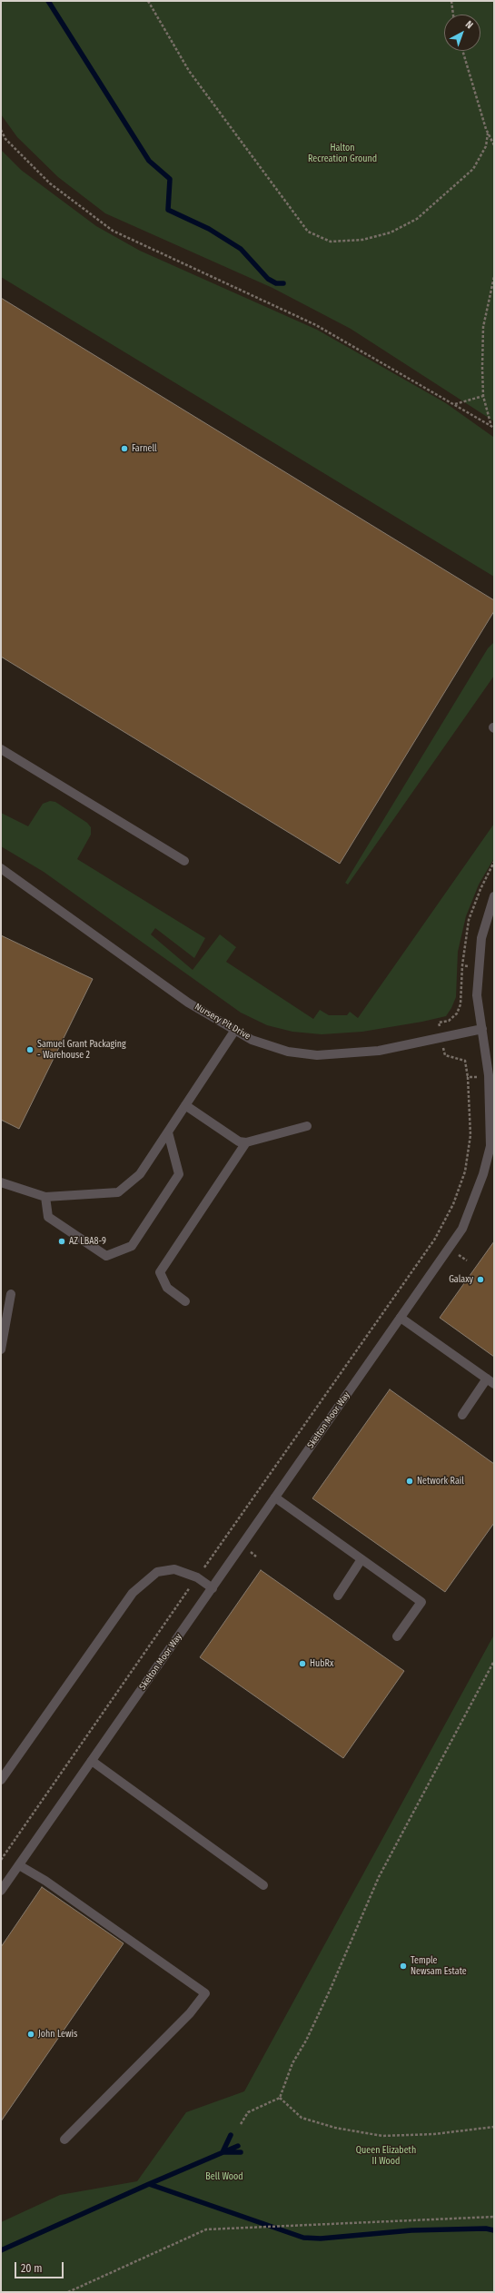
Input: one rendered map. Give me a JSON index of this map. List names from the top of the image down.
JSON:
{
  "streets": {
    "street": ["Nursery Pit Drive", "Skelton Moor Way"]
  },
  "crossings": [
    ["Nursery Pit Drive", "Skelton Moor Way"]
  ],
  "parks": ["Halton Recreation Ground", "Queen Elizabeth II Wood", "Bell Wood"],
  "places": [
    "Farnell",
    "Samuel Grant Packaging - Warehouse 2",
    "AZ LBA8-9",
    "Galaxy",
    "Network Rail",
    "HubRx",
    "Temple Newsam Estate",
    "John Lewis"
  ],
  "scale_bar": "20 m",
  "north": "top right"
}
